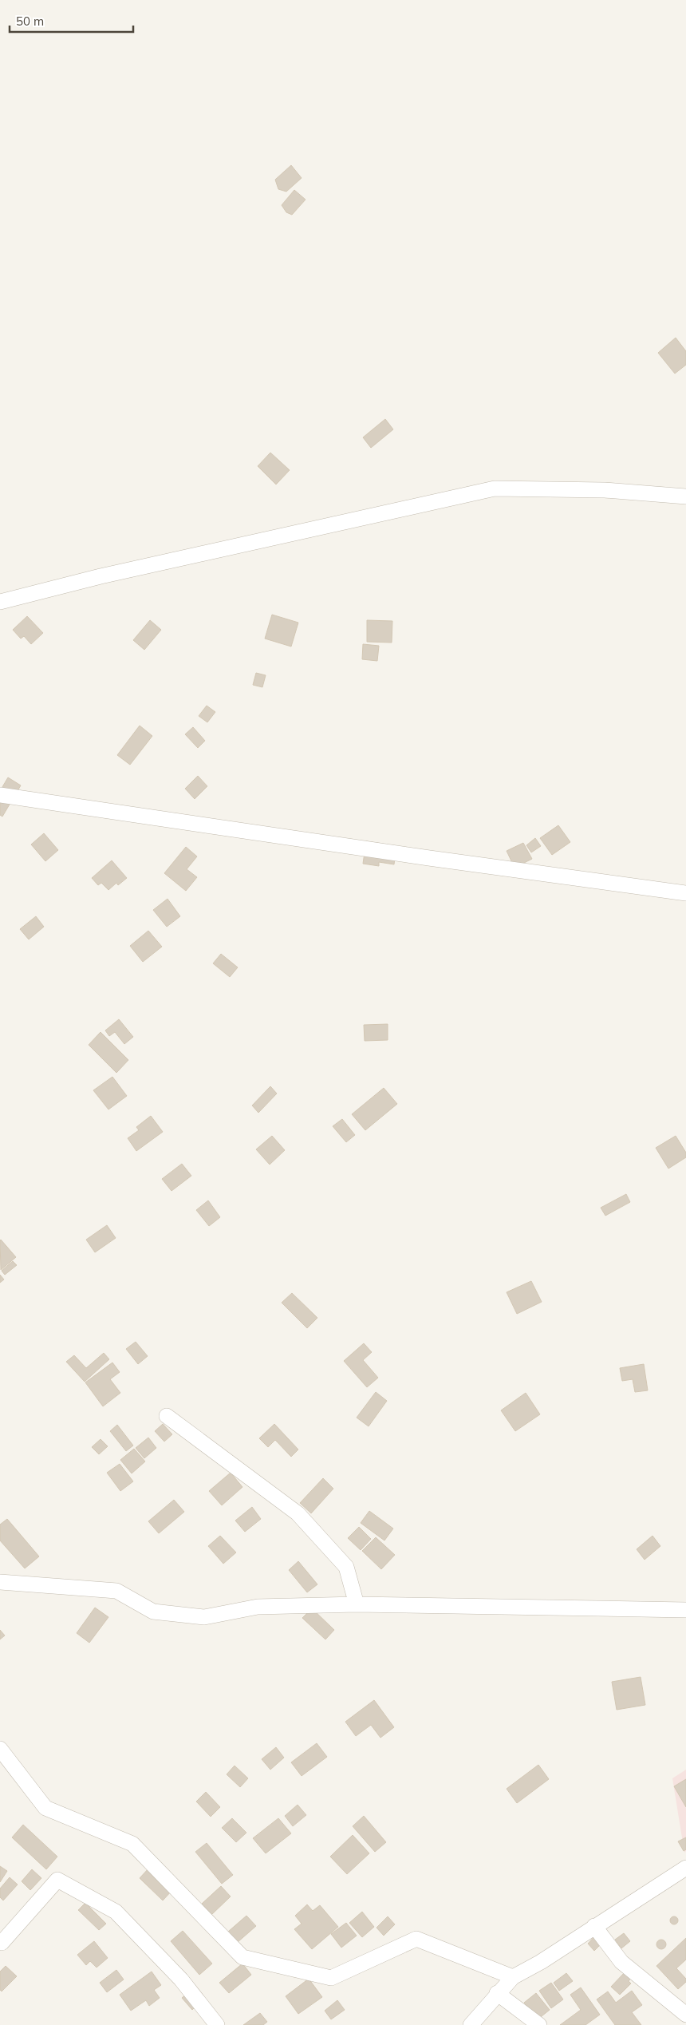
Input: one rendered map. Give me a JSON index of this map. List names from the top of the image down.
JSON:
{
  "scale_bar": "50 m"
}
